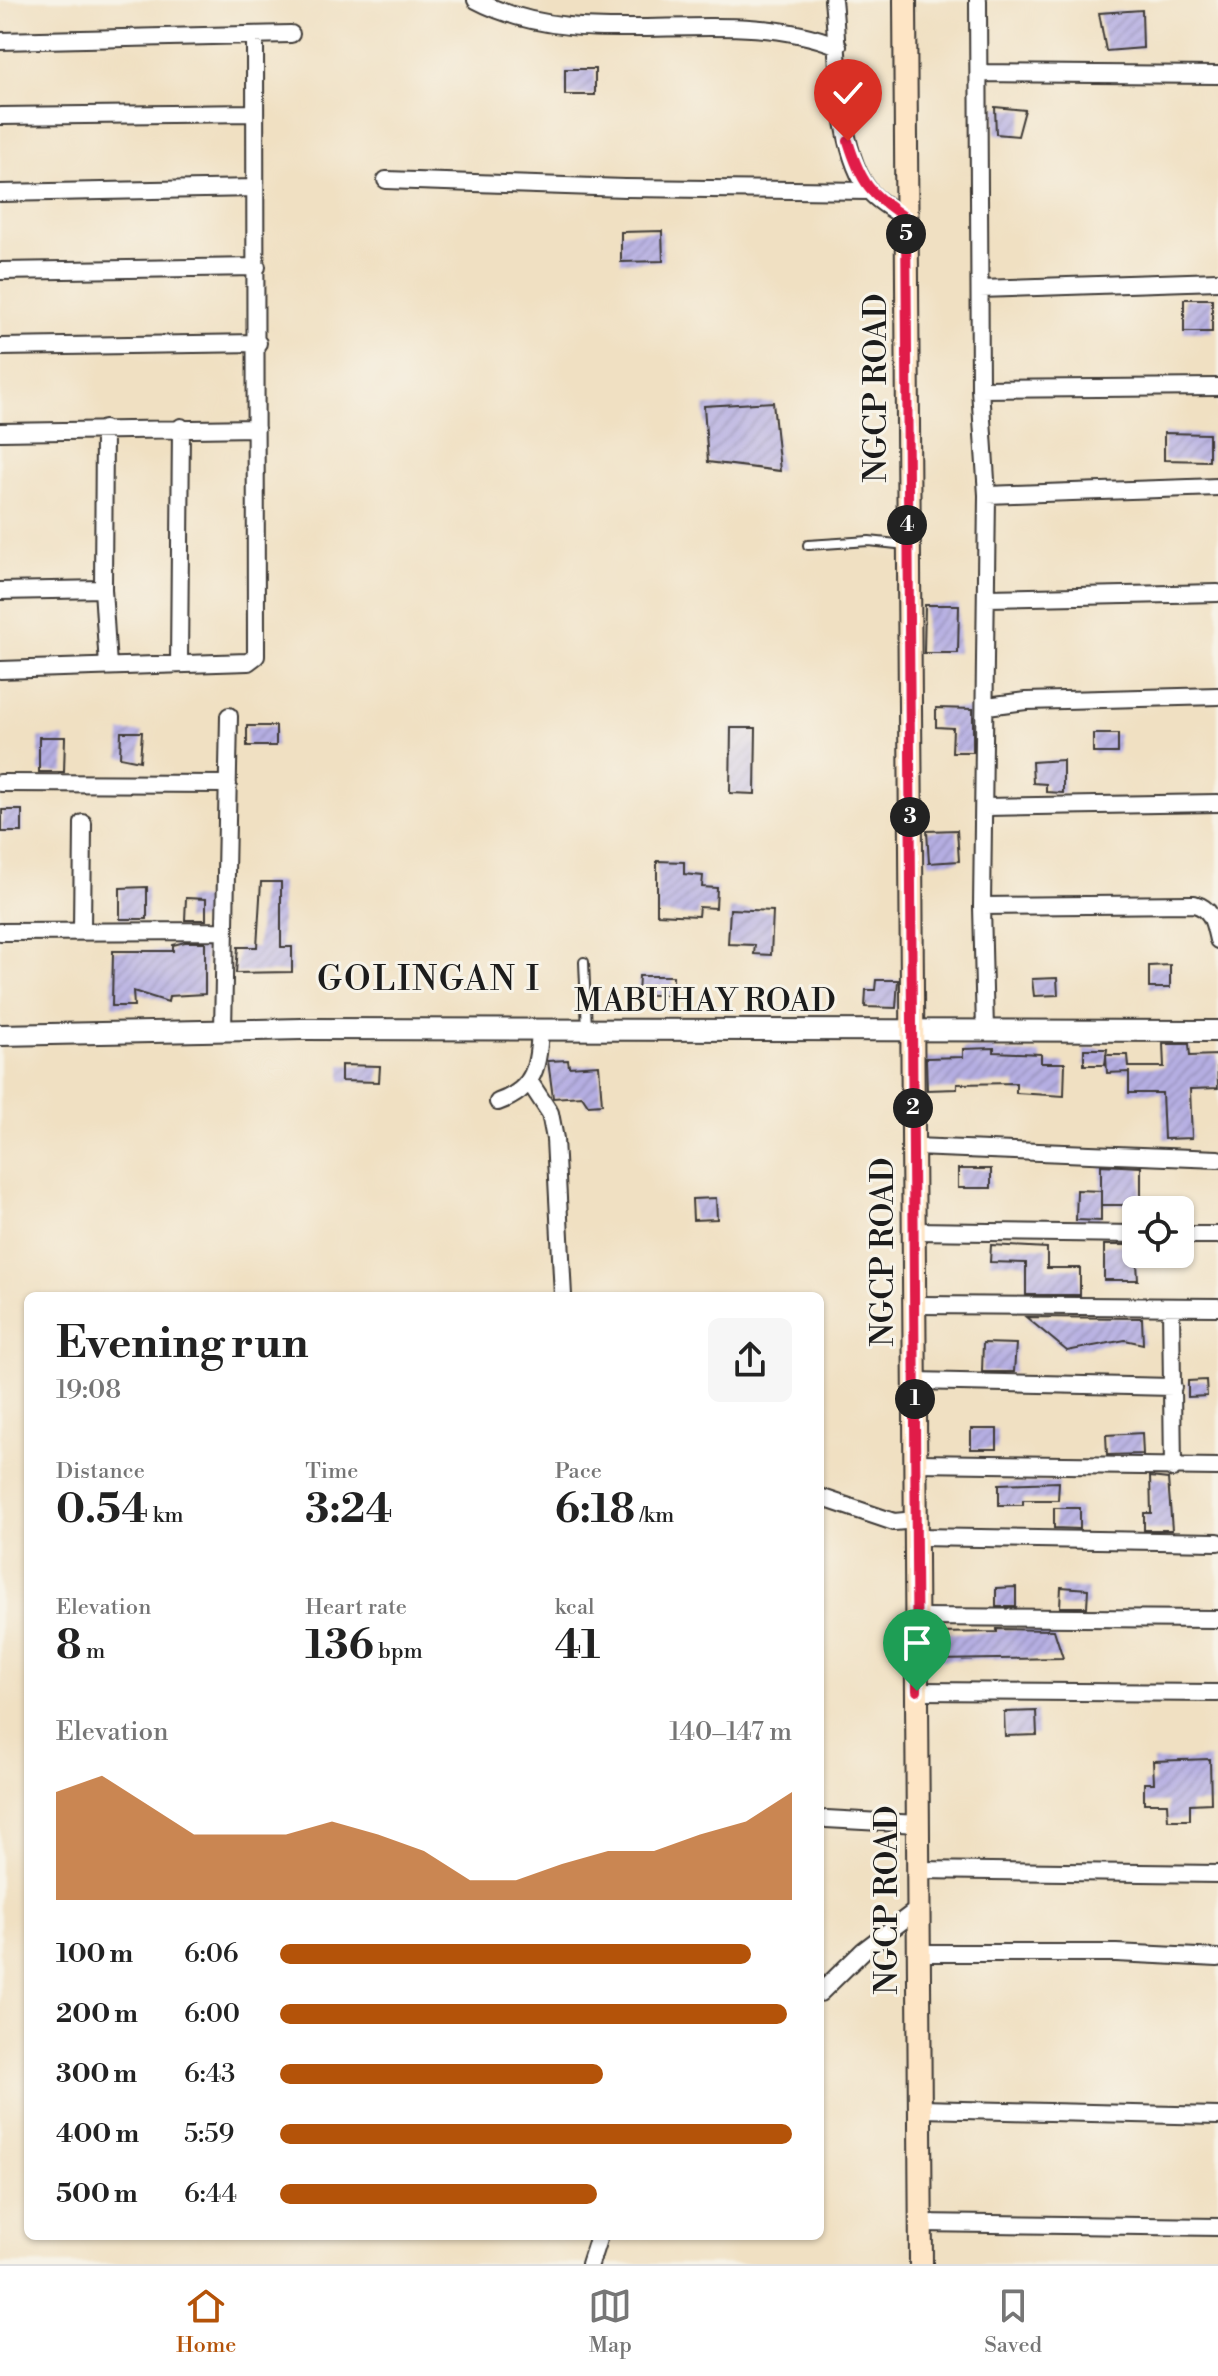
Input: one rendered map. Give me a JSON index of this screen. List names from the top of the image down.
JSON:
{
  "streets": {
    "main road": ["NGCP ROAD"],
    "street": ["MABUHAY ROAD"]
  },
  "crossings": [
    ["NGCP ROAD", "MABUHAY ROAD"]
  ],
  "districts": ["GOLINGAN I"],
  "page": {
    "pins": [
      "5",
      "4",
      "3",
      "2",
      "1"
    ],
    "heading": ["Evening run", "19:08"],
    "stats": [
      ["Distance", "0.54 km"],
      ["Time", "3:24"],
      ["Pace", "6:18 /km"],
      ["Elevation", "8 m"],
      ["Heart rate", "136 bpm"],
      ["kcal", "41"]
    ],
    "chart": ["Elevation", "140–147 m"],
    "list": [
      {
        "name": "100 m",
        "note": "6:06"
      },
      {
        "name": "200 m",
        "note": "6:00"
      },
      {
        "name": "300 m",
        "note": "6:43"
      },
      {
        "name": "400 m",
        "note": "5:59"
      },
      {
        "name": "500 m",
        "note": "6:44"
      }
    ],
    "tabs": ["Home", "Map", "Saved"]
  }
}
